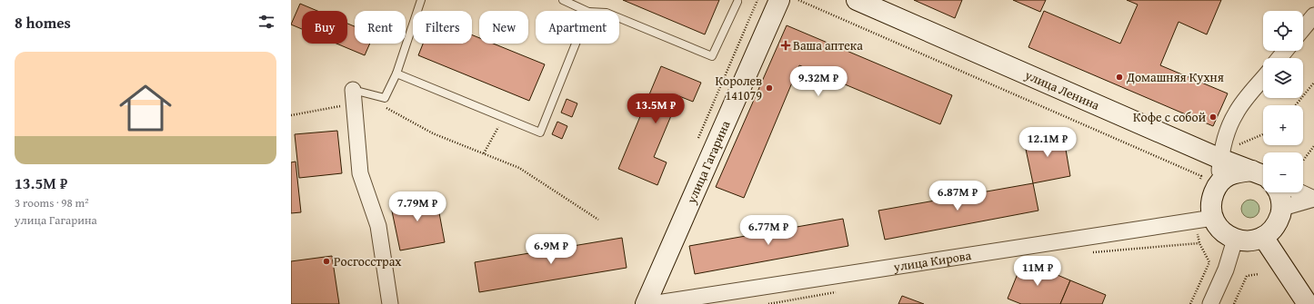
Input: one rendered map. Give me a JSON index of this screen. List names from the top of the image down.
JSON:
{
  "streets": {
    "main road": ["улица Ленина", "улица Гагарина"],
    "street": ["улица Кирова"]
  },
  "places": {
    "health": ["Ваша аптека"],
    "other": [
      "Домашняя Кухня",
      "Королев 141079",
      "Кофе с собой",
      "Росгосстрах"
    ]
  },
  "page": {
    "heading": "8 homes",
    "map_buttons": ["+", "−"],
    "chip": [
      "Buy",
      "Rent",
      "Filters",
      "New",
      "Apartment"
    ],
    "list": [
      {
        "name": "13.5M ₽",
        "note": "3 rooms · 98 m² · улица Гагарина"
      }
    ],
    "price": [
      "9.32M ₽",
      "13.5M ₽",
      "12.1M ₽",
      "6.87M ₽",
      "7.79M ₽",
      "6.77M ₽",
      "6.9M ₽",
      "11M ₽"
    ]
  }
}
